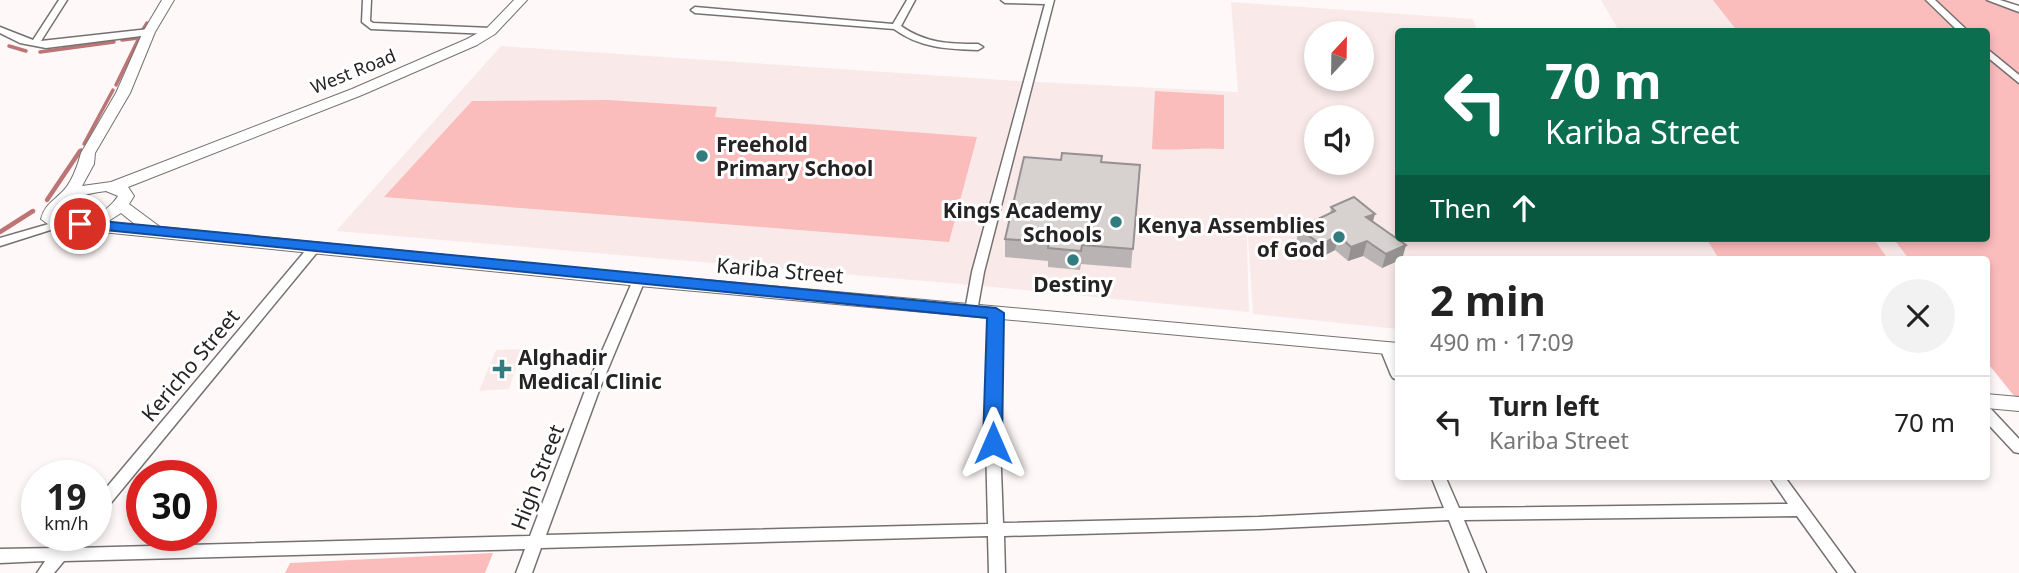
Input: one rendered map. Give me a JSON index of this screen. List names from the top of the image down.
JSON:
{
  "streets": {
    "street": [
      "West Road",
      "Kariba Street",
      "Kericho Street",
      "High Street"
    ]
  },
  "crossings": [
    ["Kariba Street", "Kericho Street"],
    ["Kariba Street", "High Street"]
  ],
  "places": {
    "other": [
      "Freehold Primary School",
      "Kings Academy Schools",
      "Kenya Assemblies of God",
      "Destiny"
    ],
    "health": ["Alghadir Medical Clinic"]
  },
  "north": "top",
  "page": {
    "turn": ["70 m", "Kariba Street"],
    "then": "Then",
    "heading": ["2 min", "490 m · 17:09"],
    "list": [
      {
        "name": "Turn left",
        "note": "Kariba Street",
        "value": "70 m"
      }
    ],
    "speed": "19 km/h",
    "limit": "30"
  }
}
